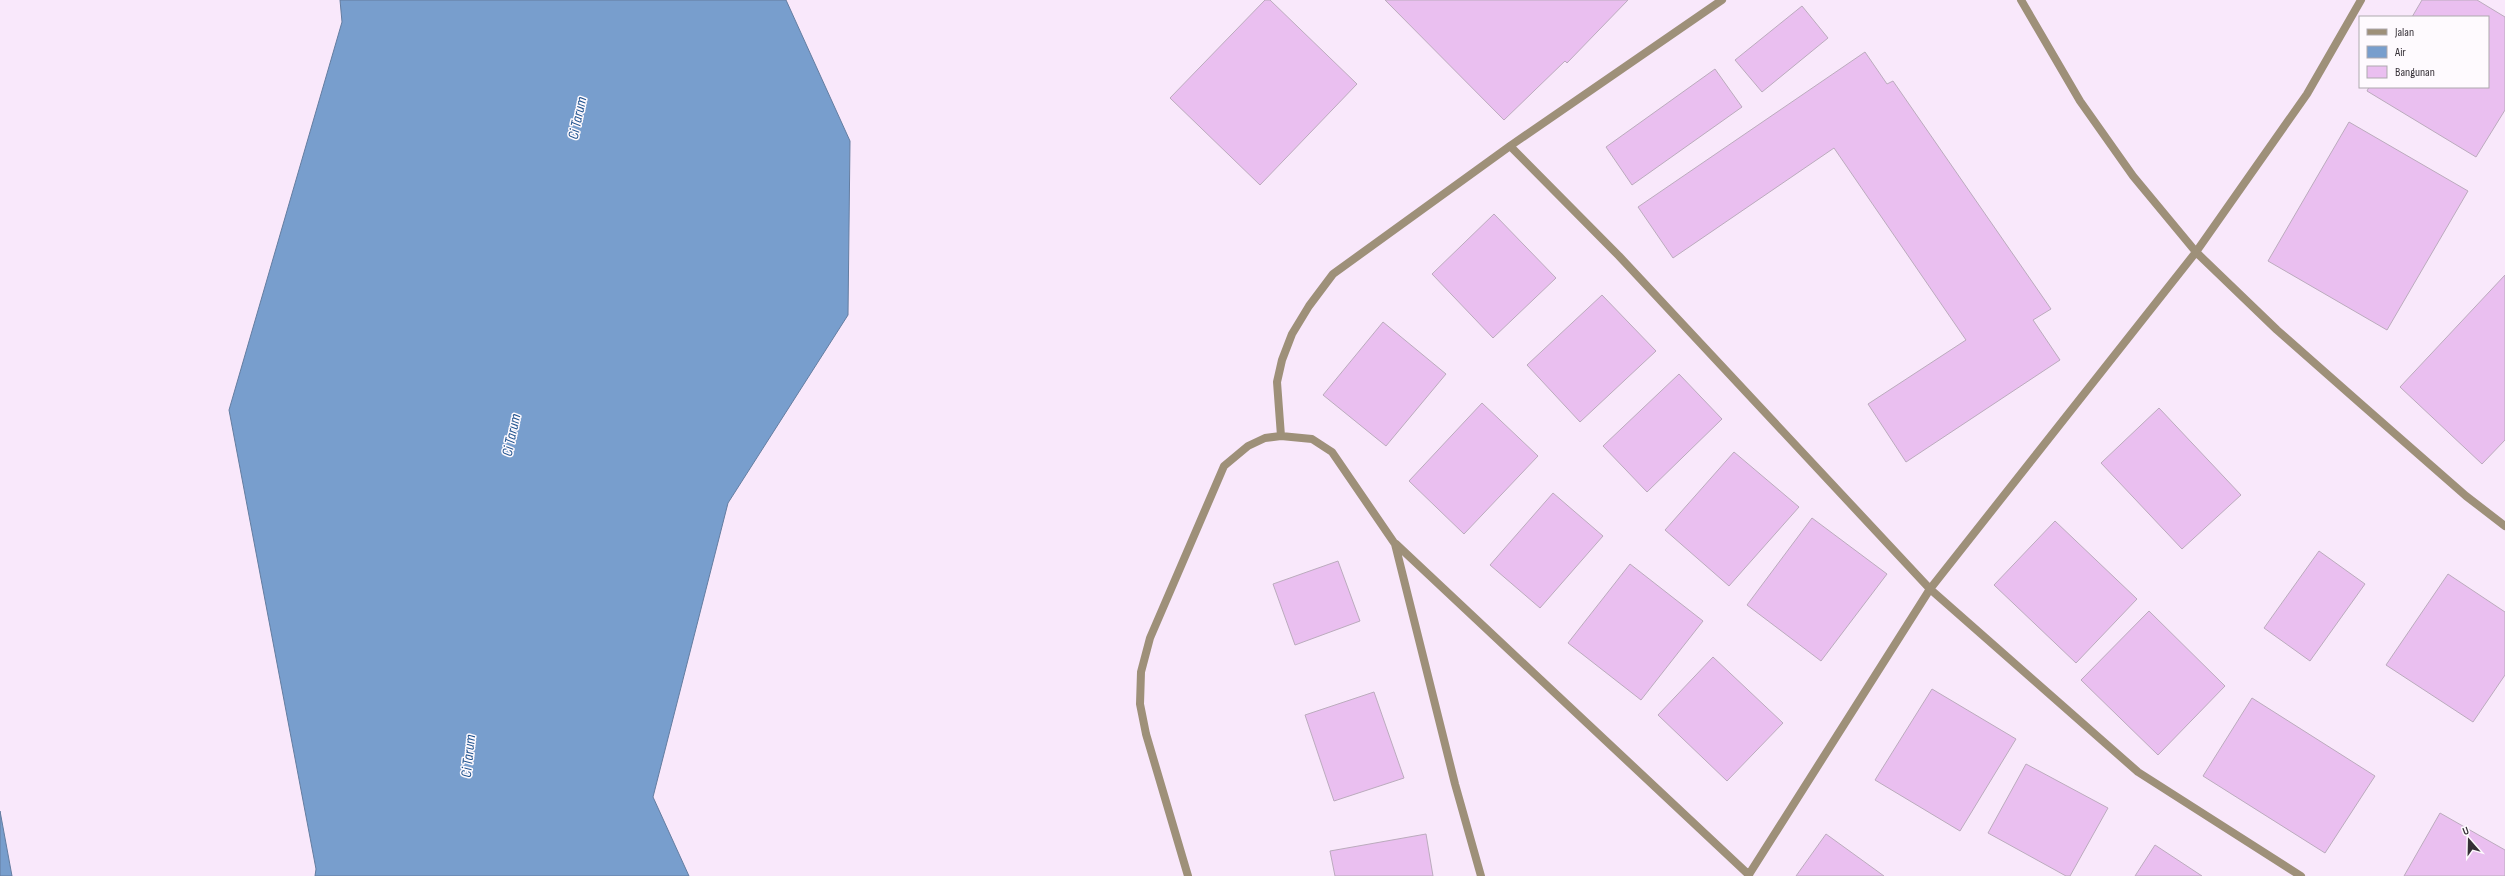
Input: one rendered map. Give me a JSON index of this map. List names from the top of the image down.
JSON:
{
  "water": ["Ci Tarum"],
  "legend": ["Jalan", "Air", "Bangunan"],
  "north": "top"
}
